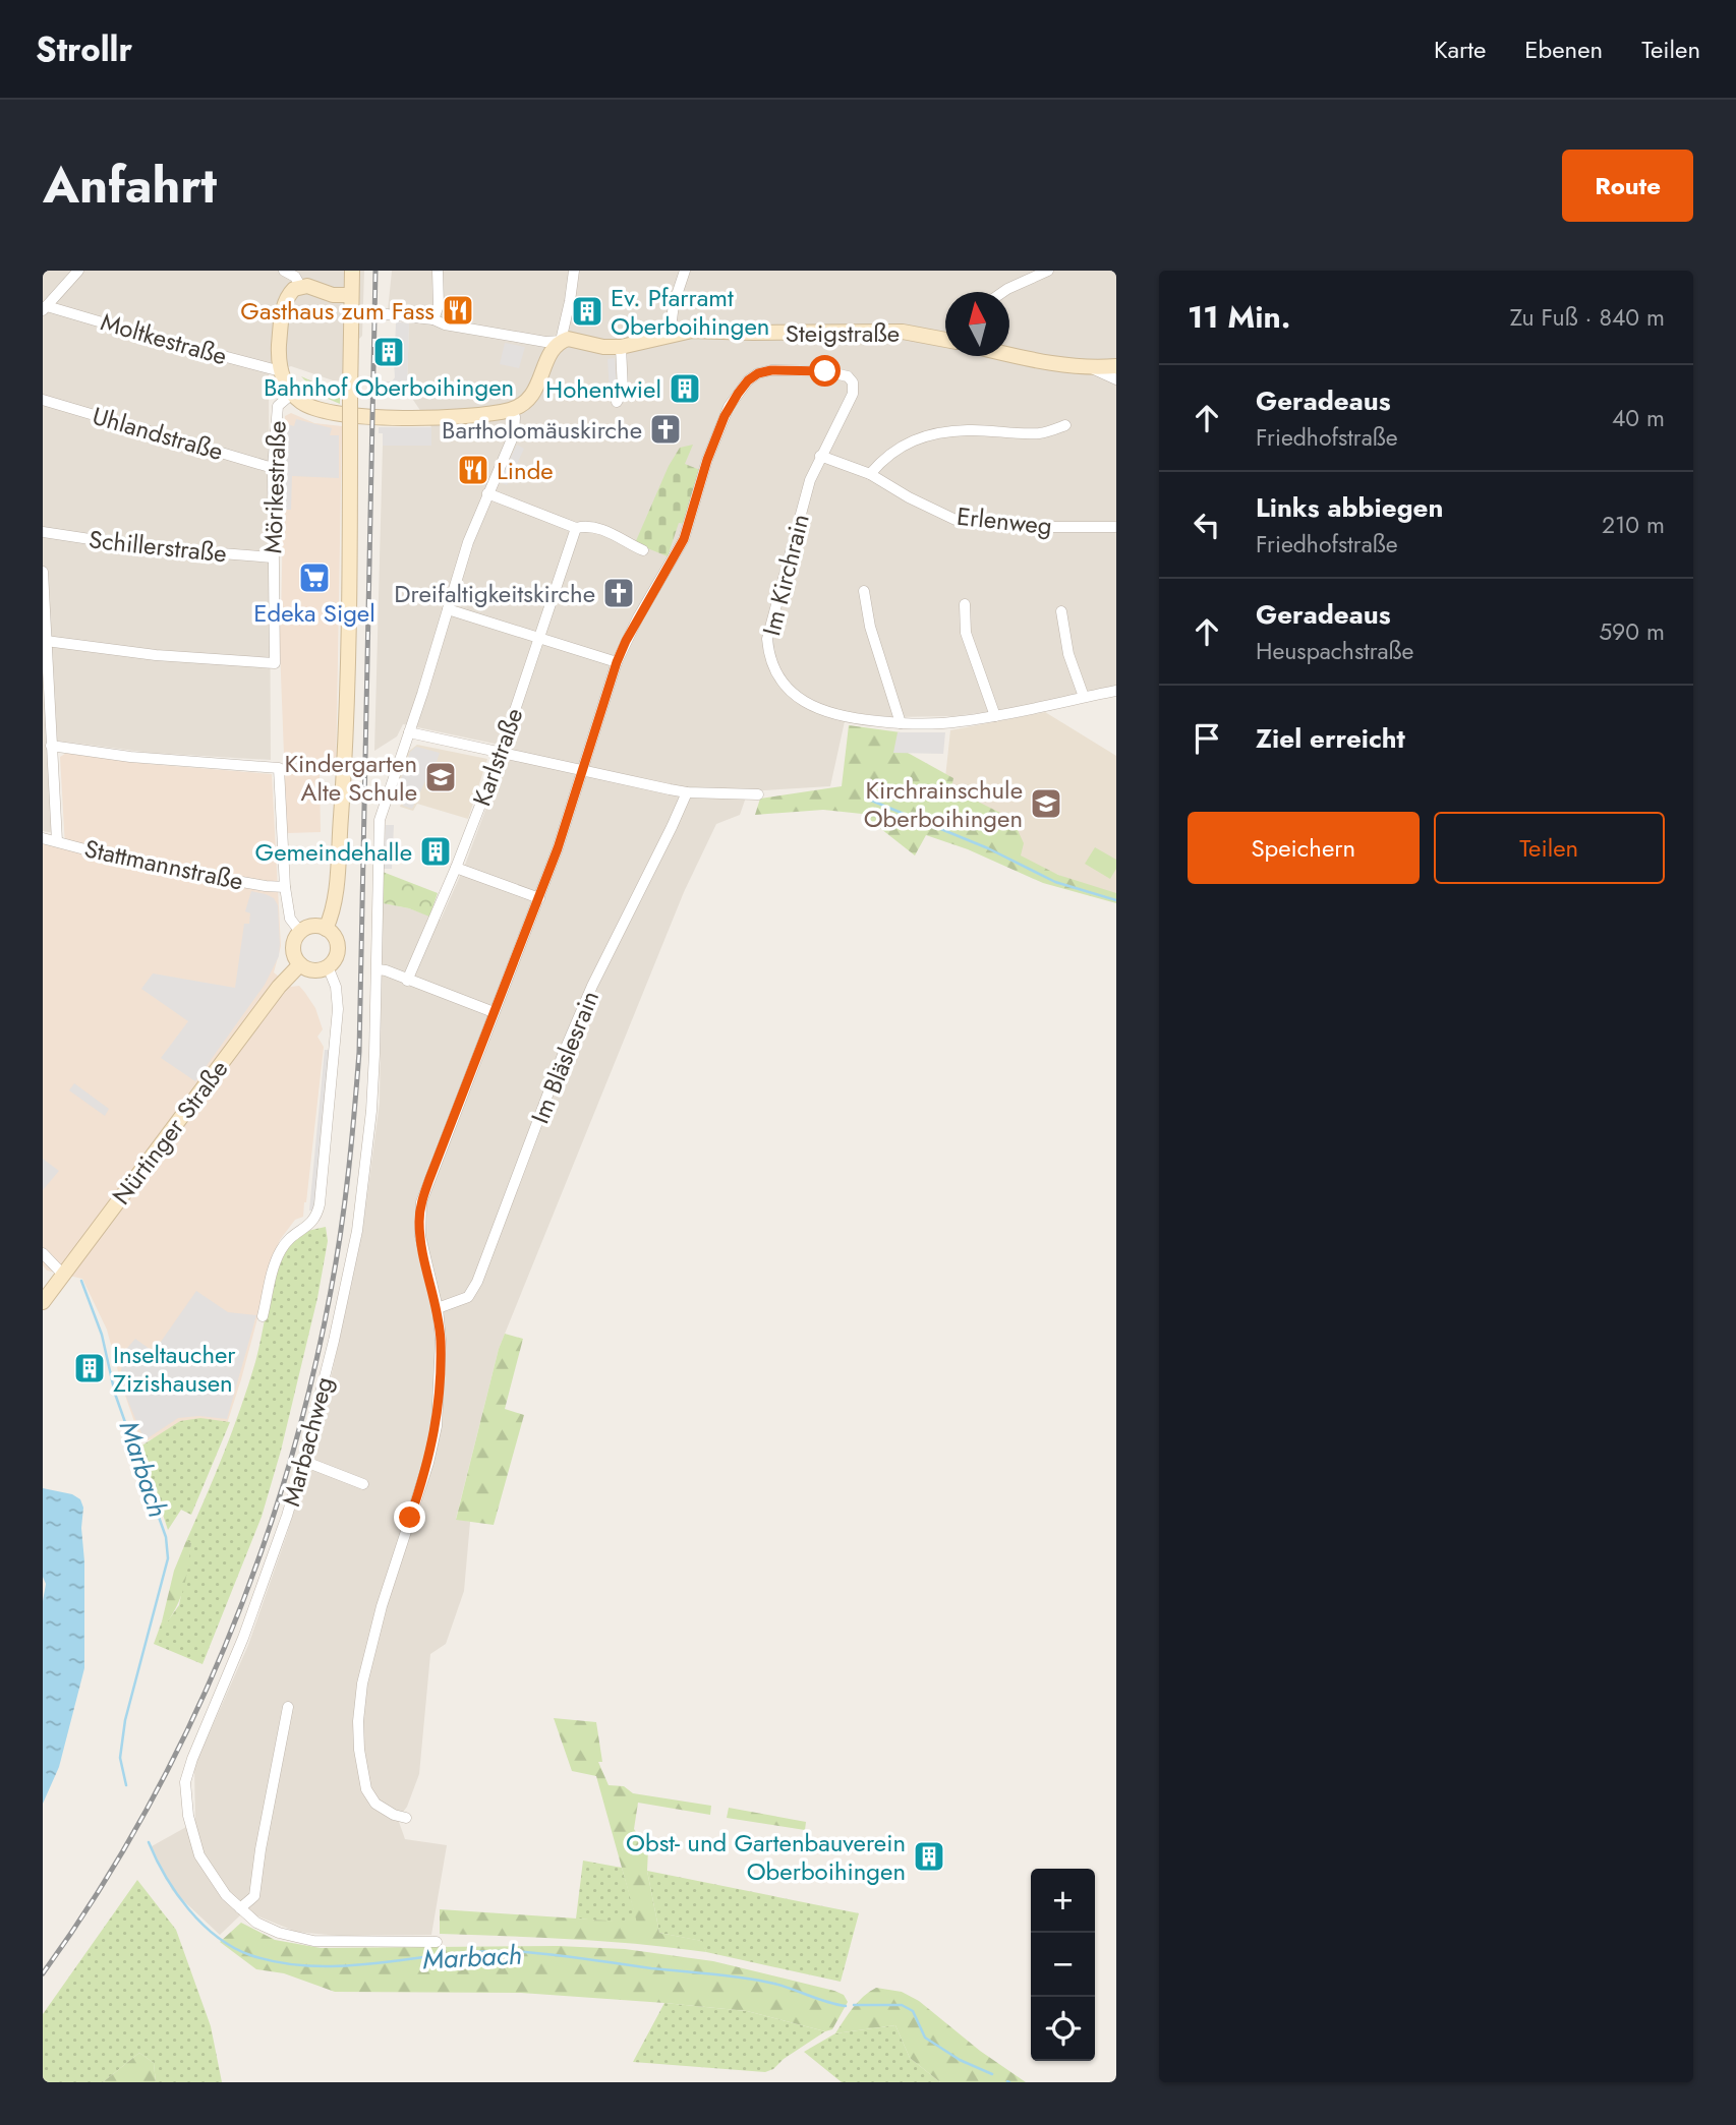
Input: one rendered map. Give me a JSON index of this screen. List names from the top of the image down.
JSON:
{
  "streets": {
    "main road": ["Steigstraße", "Mörikestraße", "Nürtinger Straße"],
    "street": [
      "Moltkestraße",
      "Uhlandstraße",
      "Erlenweg",
      "Schillerstraße",
      "Im Kirchrain",
      "Karlstraße",
      "Stattmannstraße",
      "Im Bläslesrain",
      "Marbachweg"
    ]
  },
  "crossings": [
    ["Moltkestraße", "Mörikestraße"],
    ["Uhlandstraße", "Mörikestraße"],
    ["Mörikestraße", "Schillerstraße"],
    ["Erlenweg", "Im Kirchrain"]
  ],
  "water": ["Marbach"],
  "places": {
    "restaurant": ["Gasthaus zum Fass", "Linde"],
    "building": [
      "Ev. Pfarramt Oberboihingen",
      "Bahnhof Oberboihingen",
      "Hohentwiel",
      "Gemeindehalle",
      "Inseltaucher Zizishausen",
      "Obst- und Gartenbauverein Oberboihingen"
    ],
    "church": ["Bartholomäuskirche", "Dreifaltigkeitskirche"],
    "supermarket": ["Edeka Sigel"],
    "school or university": ["Kindergarten Alte Schule", "Kirchrainschule Oberboihingen"]
  },
  "north": "top",
  "page": {
    "header": "Strollr",
    "nav": ["Karte", "Ebenen", "Teilen"],
    "title": "Anfahrt",
    "buttons": [
      "Route",
      ["Speichern", "Teilen"]
    ],
    "heading": ["11 Min.", "Zu Fuß · 840 m"],
    "list": [
      ["Geradeaus", "Friedhofstraße", "40 m"],
      ["Links abbiegen", "Friedhofstraße", "210 m"],
      ["Geradeaus", "Heuspachstraße", "590 m"],
      "Ziel erreicht"
    ],
    "map_buttons": ["+", "−"]
  }
}
